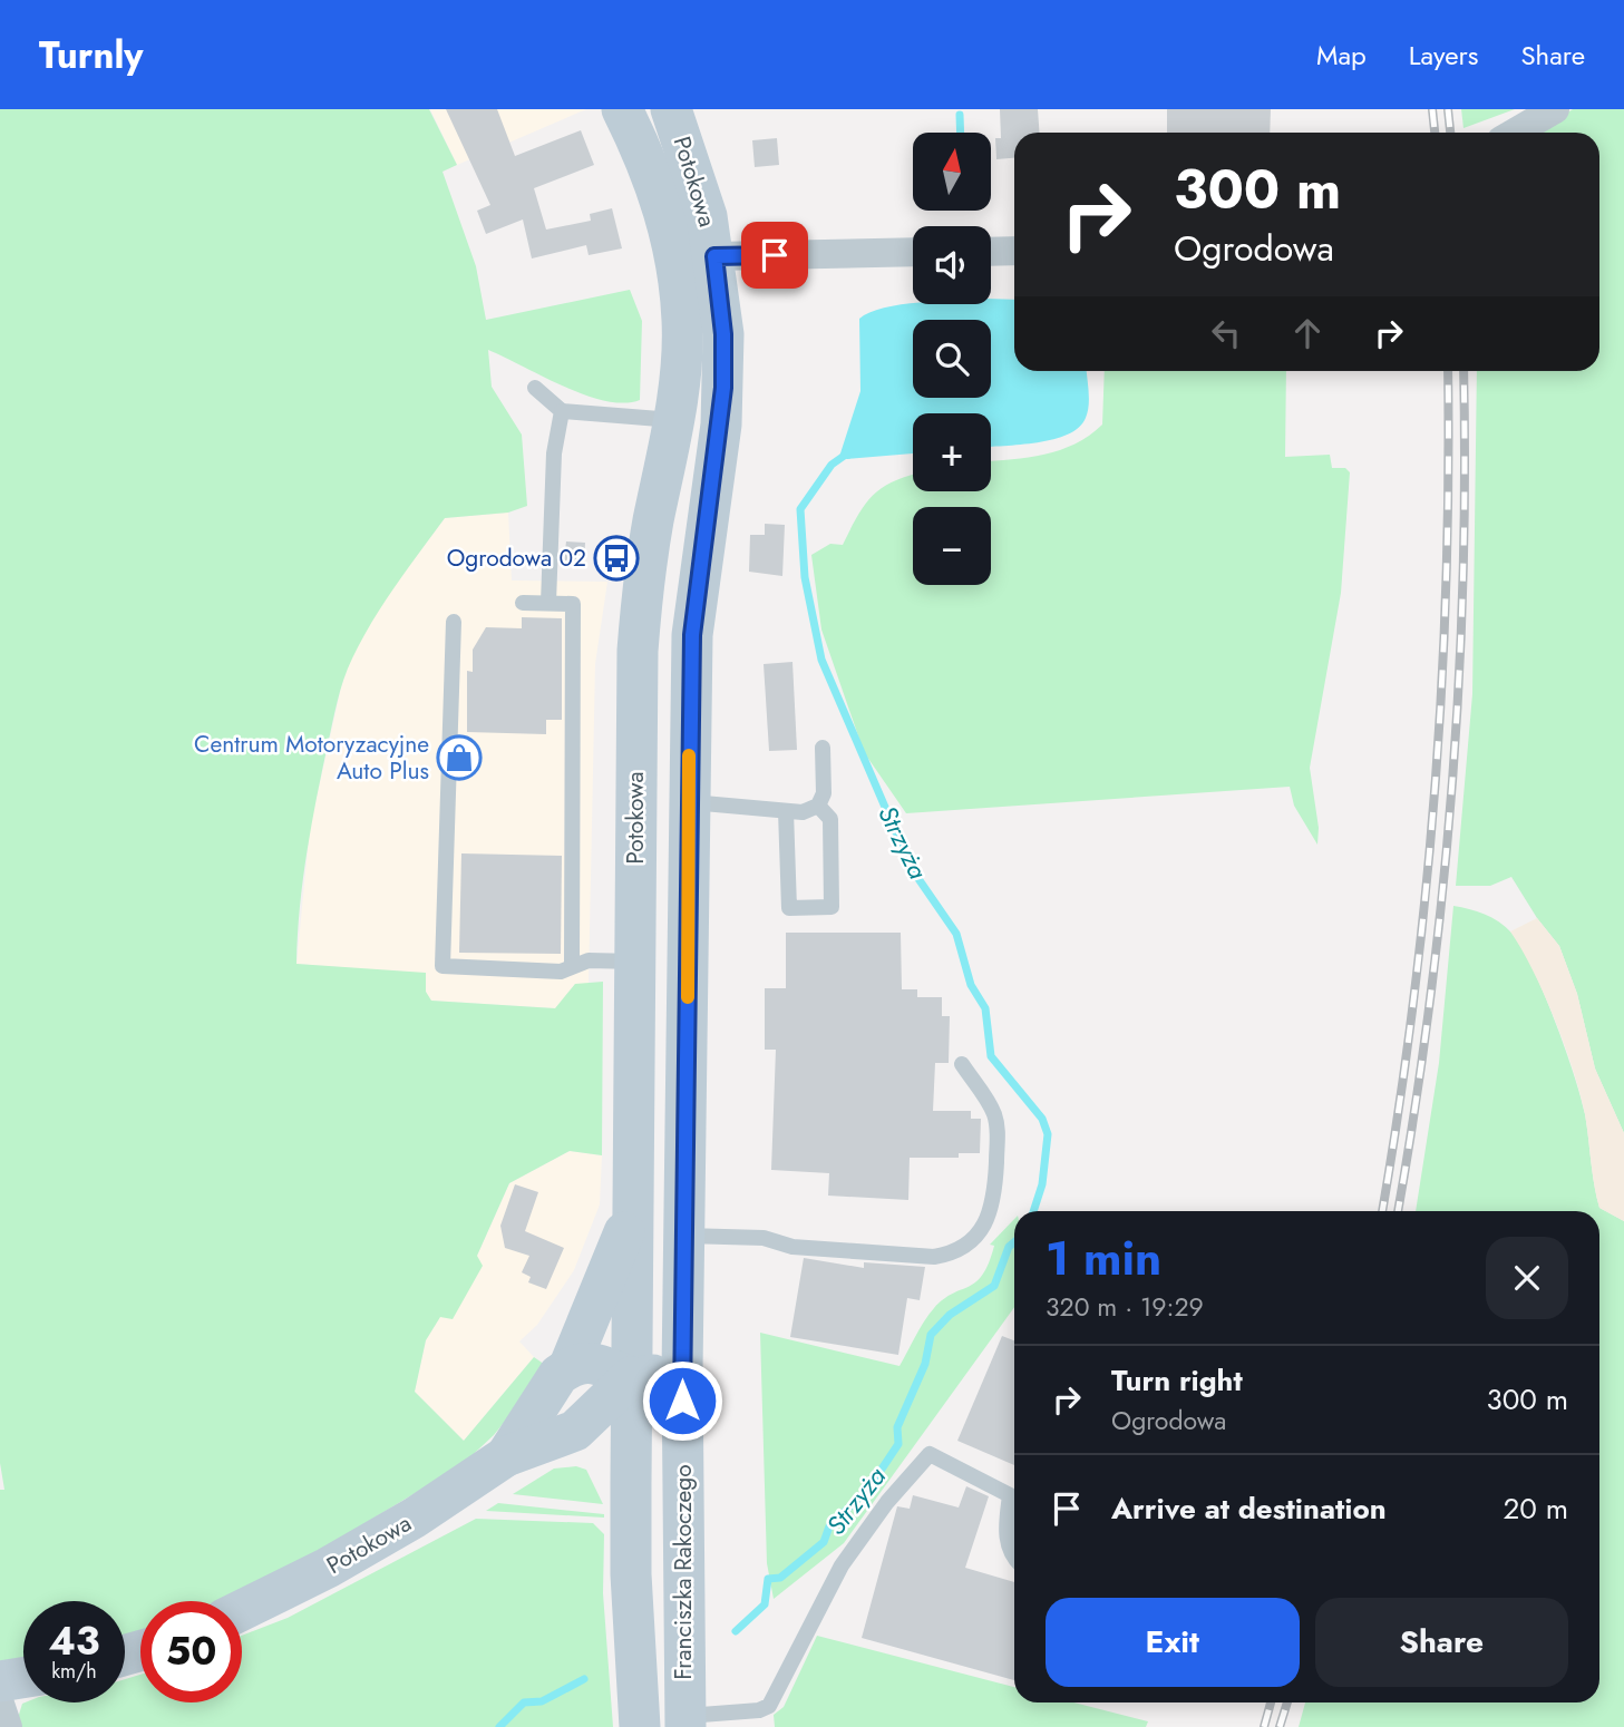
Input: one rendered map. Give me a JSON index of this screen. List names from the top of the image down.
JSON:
{
  "streets": {
    "main road": ["Potokowa", "Franciszka Rakoczego"]
  },
  "crossings": [
    ["Potokowa", "Franciszka Rakoczego"]
  ],
  "water": ["Strzyża"],
  "places": {
    "bus stop": ["Ogrodowa 02"],
    "shop": ["Centrum Motoryzacyjne Auto Plus"]
  },
  "north": "top",
  "page": {
    "header": "Turnly",
    "nav": ["Map", "Layers", "Share"],
    "map_buttons": ["+", "−"],
    "turn": ["300 m", "Ogrodowa"],
    "heading": ["1 min", "320 m · 19:29"],
    "list": [
      {
        "name": "Turn right",
        "note": "Ogrodowa",
        "value": "300 m"
      },
      {
        "name": "Arrive at destination",
        "value": "20 m"
      }
    ],
    "buttons": ["Exit", "Share"],
    "speed": "43 km/h",
    "limit": "50"
  }
}
